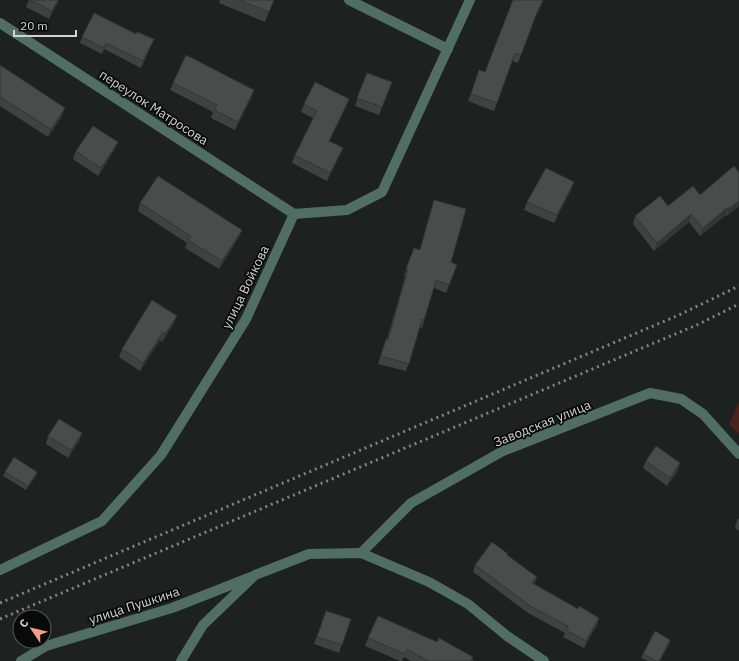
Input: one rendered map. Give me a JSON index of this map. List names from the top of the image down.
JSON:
{
  "streets": {
    "street": [
      "переулок Матросова",
      "улица Войкова",
      "Заводская улица",
      "улица Пушкина"
    ]
  },
  "crossings": [
    ["переулок Матросова", "улица Войкова"]
  ],
  "scale_bar": "20 m",
  "north": "top left"
}
